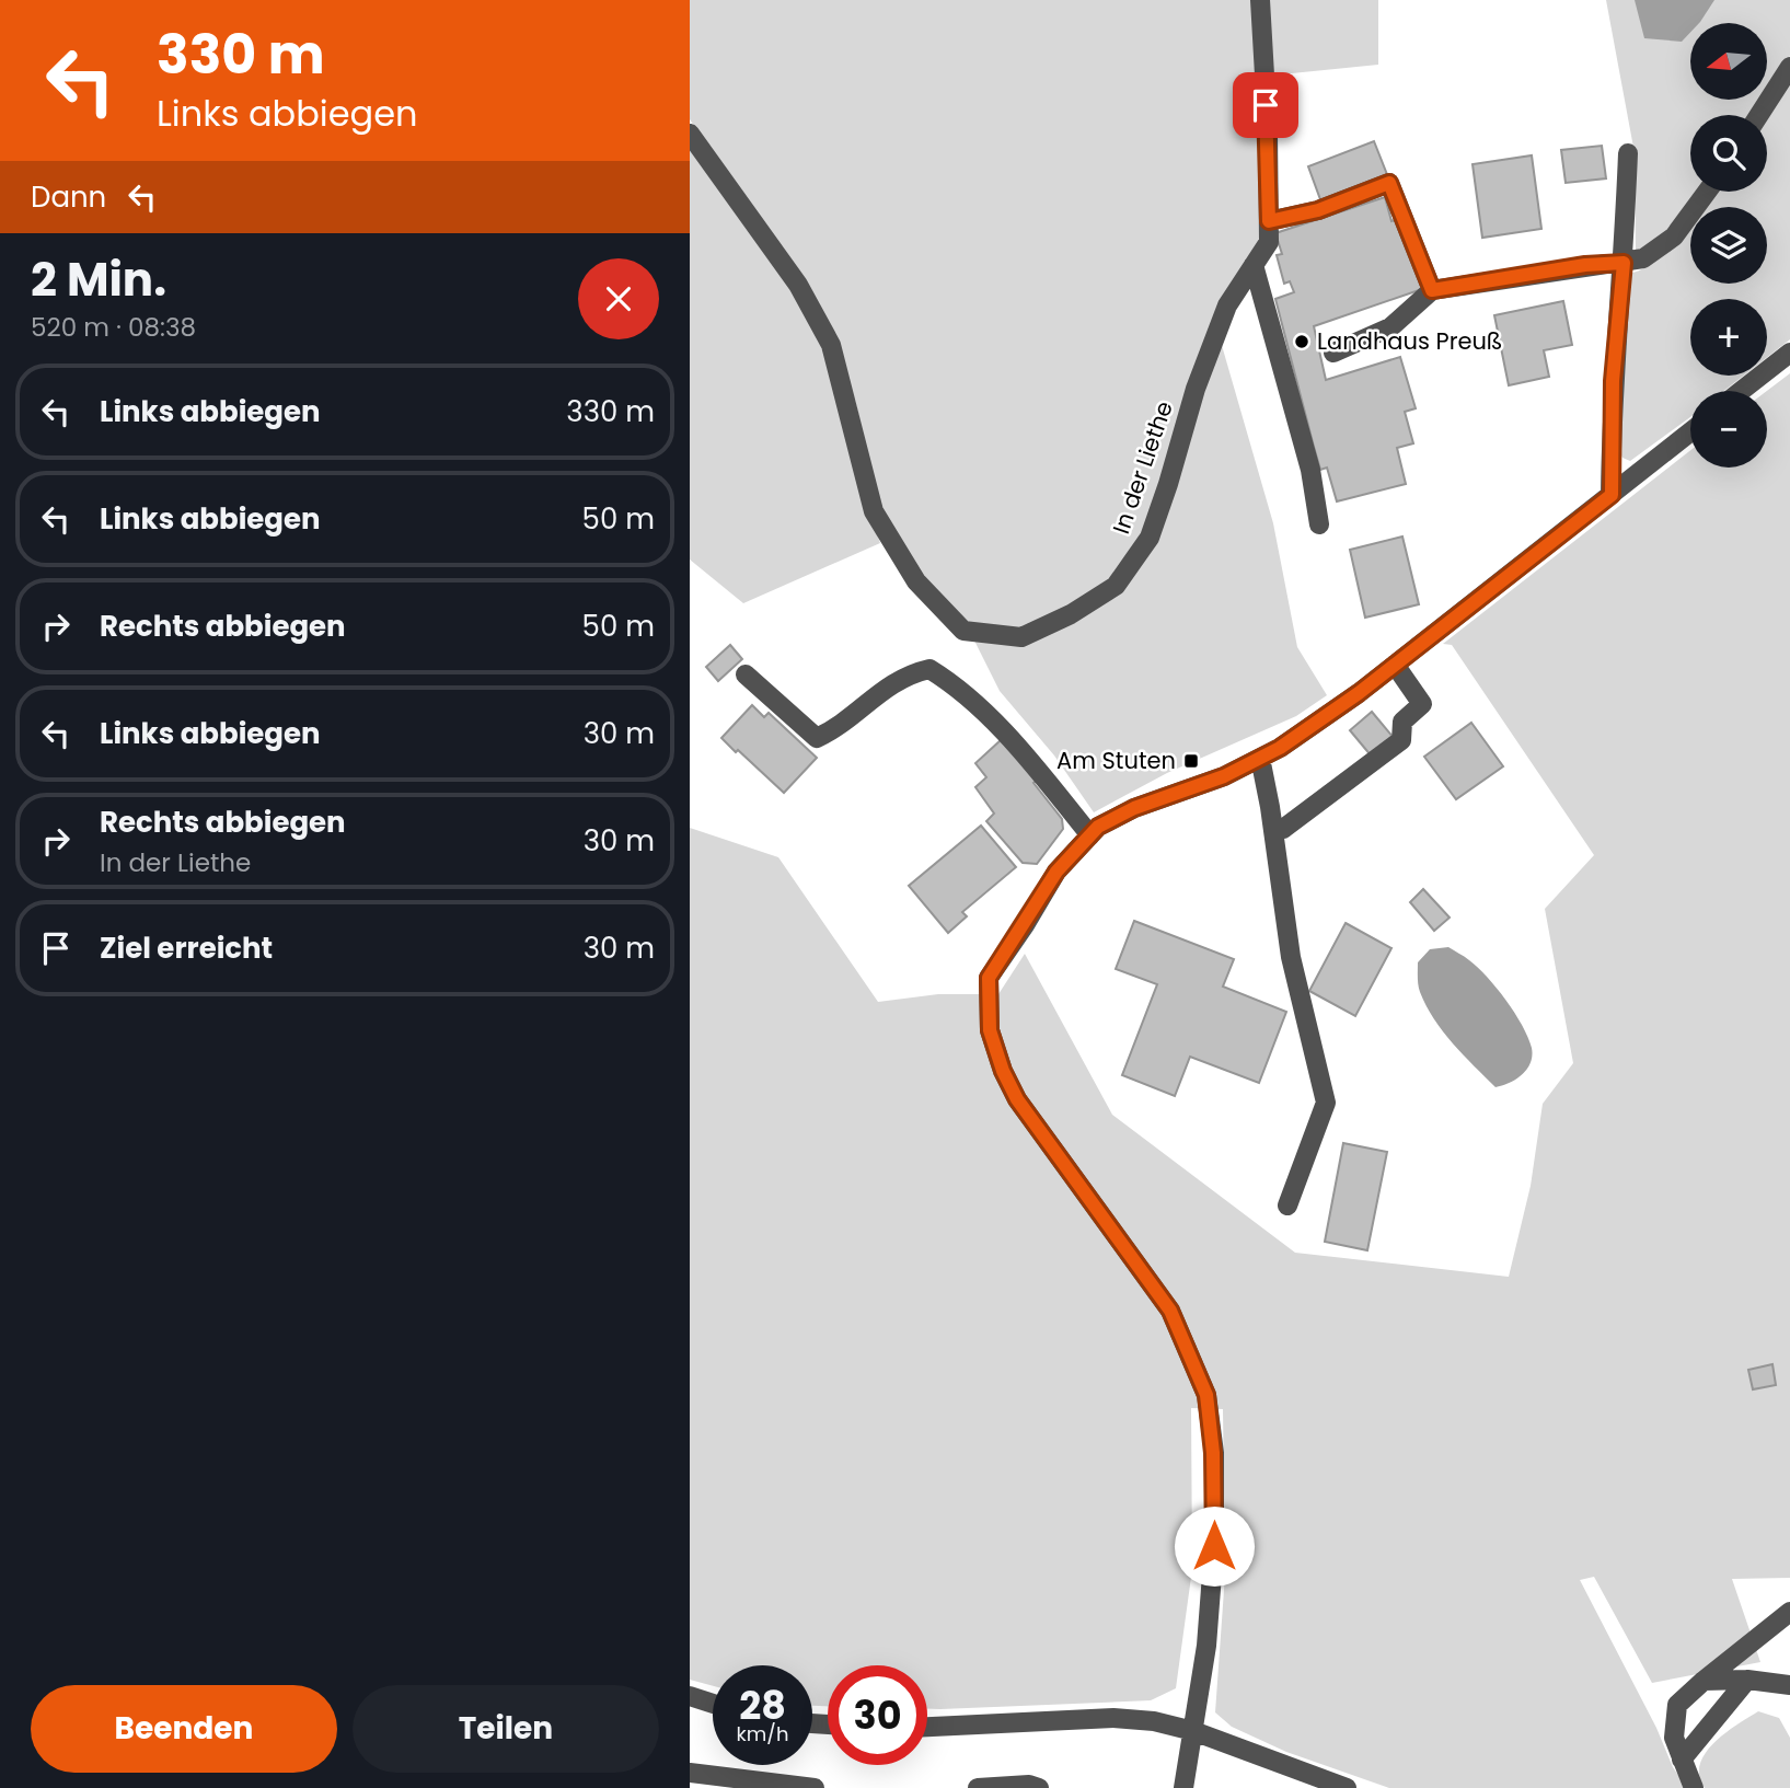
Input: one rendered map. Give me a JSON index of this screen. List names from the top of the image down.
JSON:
{
  "streets": {
    "street": ["In der Liethe"]
  },
  "places": {
    "other": ["Landhaus Preuß"],
    "transit": ["Am Stuten"]
  },
  "north": "left",
  "page": {
    "turn": ["330 m", "Links abbiegen"],
    "map_buttons": ["+", "−"],
    "then": "Dann",
    "heading": ["2 Min.", "520 m · 08:38"],
    "list": [
      {
        "name": "Links abbiegen",
        "value": "330 m"
      },
      {
        "name": "Links abbiegen",
        "value": "50 m"
      },
      {
        "name": "Rechts abbiegen",
        "value": "50 m"
      },
      {
        "name": "Links abbiegen",
        "value": "30 m"
      },
      {
        "name": "Rechts abbiegen",
        "note": "In der Liethe",
        "value": "30 m"
      },
      {
        "name": "Ziel erreicht",
        "value": "30 m"
      }
    ],
    "speed": "28 km/h",
    "limit": "30",
    "buttons": ["Beenden", "Teilen"]
  }
}
